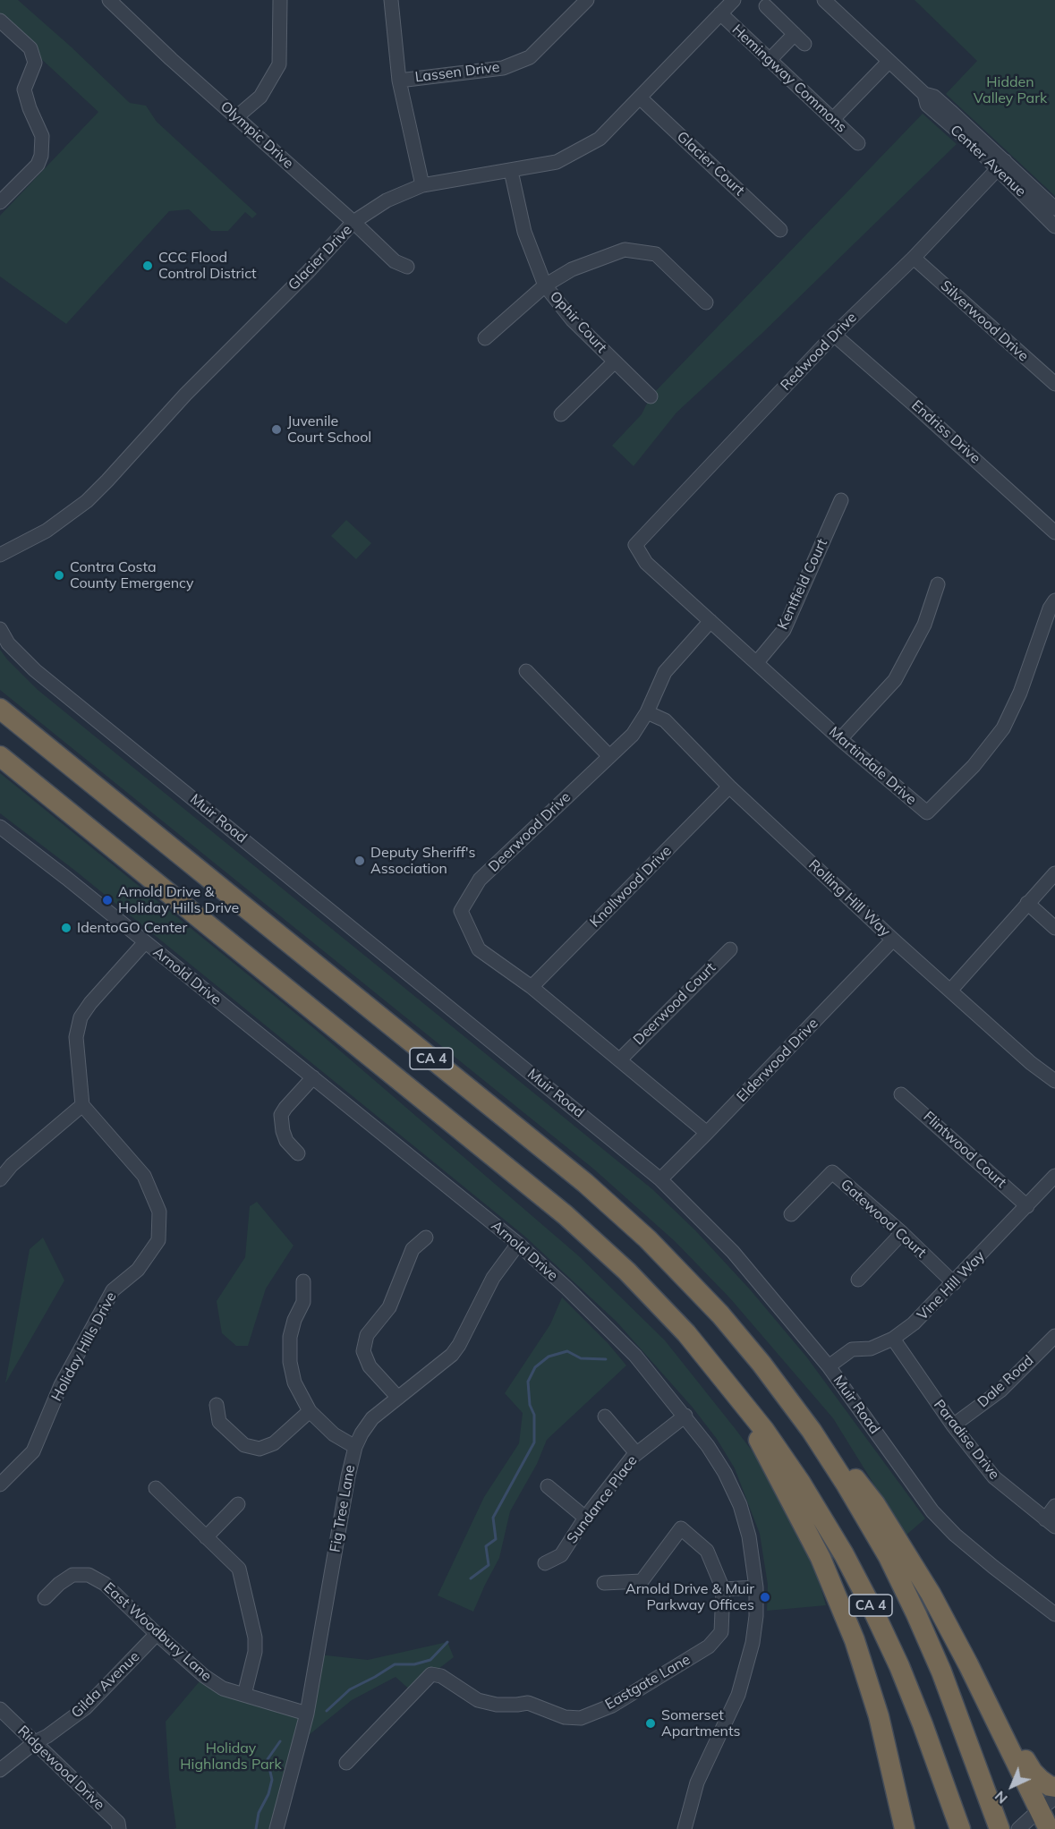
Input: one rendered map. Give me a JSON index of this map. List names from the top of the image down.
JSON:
{
  "streets": {
    "highway": ["CA 4"],
    "street": [
      "Lassen Drive",
      "Hemingway Commons",
      "Olympic Drive",
      "Center Avenue",
      "Glacier Court",
      "Glacier Drive",
      "Silverwood Drive",
      "Ophir Court",
      "Redwood Drive",
      "Endriss Drive",
      "Kentfield Court",
      "Martindale Drive",
      "Muir Road",
      "Deerwood Drive",
      "Knollwood Drive",
      "Rolling Hill Way",
      "Arnold Drive",
      "Deerwood Court",
      "Elderwood Drive",
      "Flintwood Court",
      "Gatewood Court",
      "Vine Hill Way",
      "Holiday Hills Drive",
      "Dale Road",
      "Paradise Drive",
      "Sundance Place",
      "Fig Tree Lane",
      "East Woodbury Lane",
      "Eastgate Lane",
      "Gilda Avenue",
      "Ridgewood Drive"
    ]
  },
  "crossings": [
    ["Hemingway Commons", "Glacier Drive"],
    ["Olympic Drive", "Glacier Drive"],
    ["Center Avenue", "Redwood Drive"],
    ["Glacier Court", "Glacier Drive"],
    ["Glacier Drive", "Ophir Court"],
    ["Silverwood Drive", "Redwood Drive"],
    ["Redwood Drive", "Endriss Drive"],
    ["Redwood Drive", "Martindale Drive"],
    ["Kentfield Court", "Martindale Drive"],
    ["Martindale Drive", "Deerwood Drive"],
    ["Muir Road", "Elderwood Drive"],
    ["Muir Road", "Vine Hill Way"],
    ["Deerwood Drive", "Knollwood Drive"],
    ["Deerwood Drive", "Rolling Hill Way"],
    ["Deerwood Drive", "Deerwood Court"],
    ["Deerwood Drive", "Elderwood Drive"],
    ["Knollwood Drive", "Rolling Hill Way"],
    ["Rolling Hill Way", "Elderwood Drive"],
    ["Arnold Drive", "Sundance Place"],
    ["Arnold Drive", "Fig Tree Lane"],
    ["Flintwood Court", "Vine Hill Way"],
    ["Gatewood Court", "Vine Hill Way"],
    ["Vine Hill Way", "Paradise Drive"],
    ["Dale Road", "Paradise Drive"],
    ["Fig Tree Lane", "East Woodbury Lane"],
    ["East Woodbury Lane", "Gilda Avenue"],
    ["Gilda Avenue", "Ridgewood Drive"]
  ],
  "parks": ["Hidden Valley Park", "Holiday Highlands Park"],
  "places": [
    "CCC Flood Control District",
    "Juvenile Court School",
    "Contra Costa County Emergency",
    "Deputy Sheriff's Association",
    "Arnold Drive & Holiday Hills Drive",
    "IdentoGO Center",
    "Arnold Drive & Muir Parkway Offices",
    "Somerset Apartments"
  ],
  "north": "bottom left"
}
